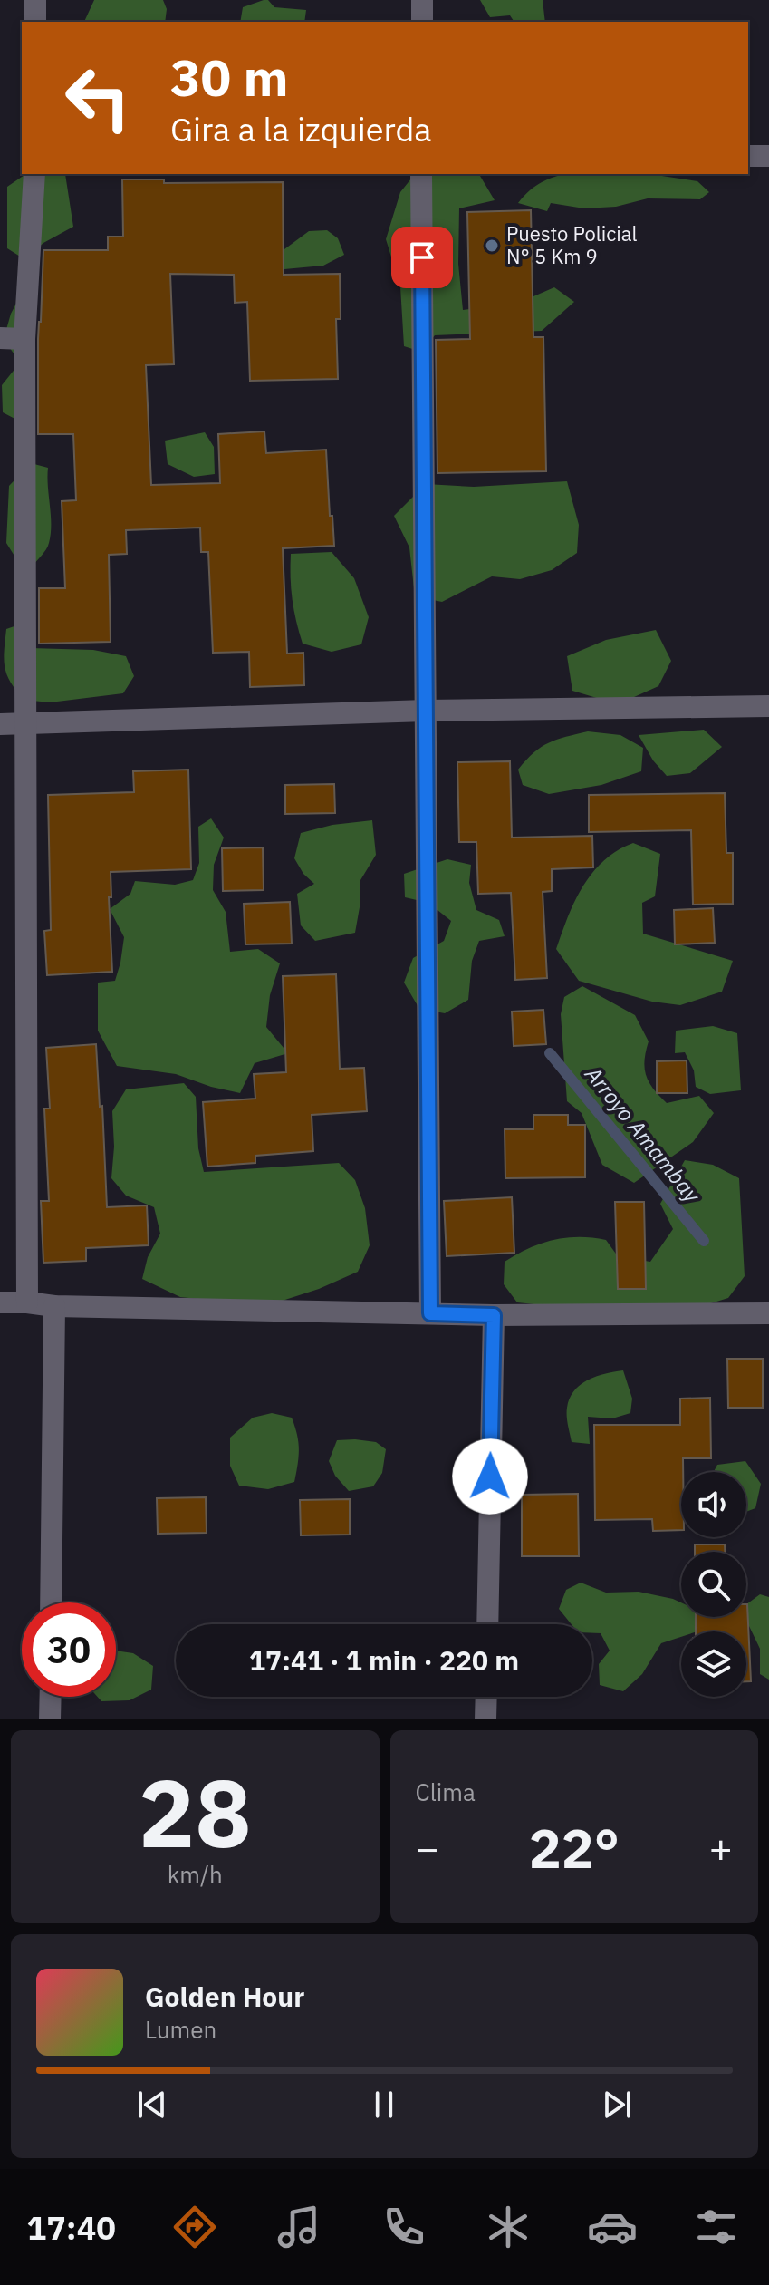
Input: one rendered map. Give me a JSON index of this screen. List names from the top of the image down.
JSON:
{
  "water": ["Arroyo Amambay"],
  "places": ["Puesto Policial N° 5 Km 9"],
  "page": {
    "turn": ["30 m", "Gira a la izquierda"],
    "limit": "30",
    "trip": "17:41 · 1 min · 220 m",
    "tile": [
      ["28", "km/h"],
      "Clima"
    ],
    "heat": ["−", "22°", "+"],
    "song": ["Golden Hour", "Lumen"],
    "tabs": "17:40"
  }
}
